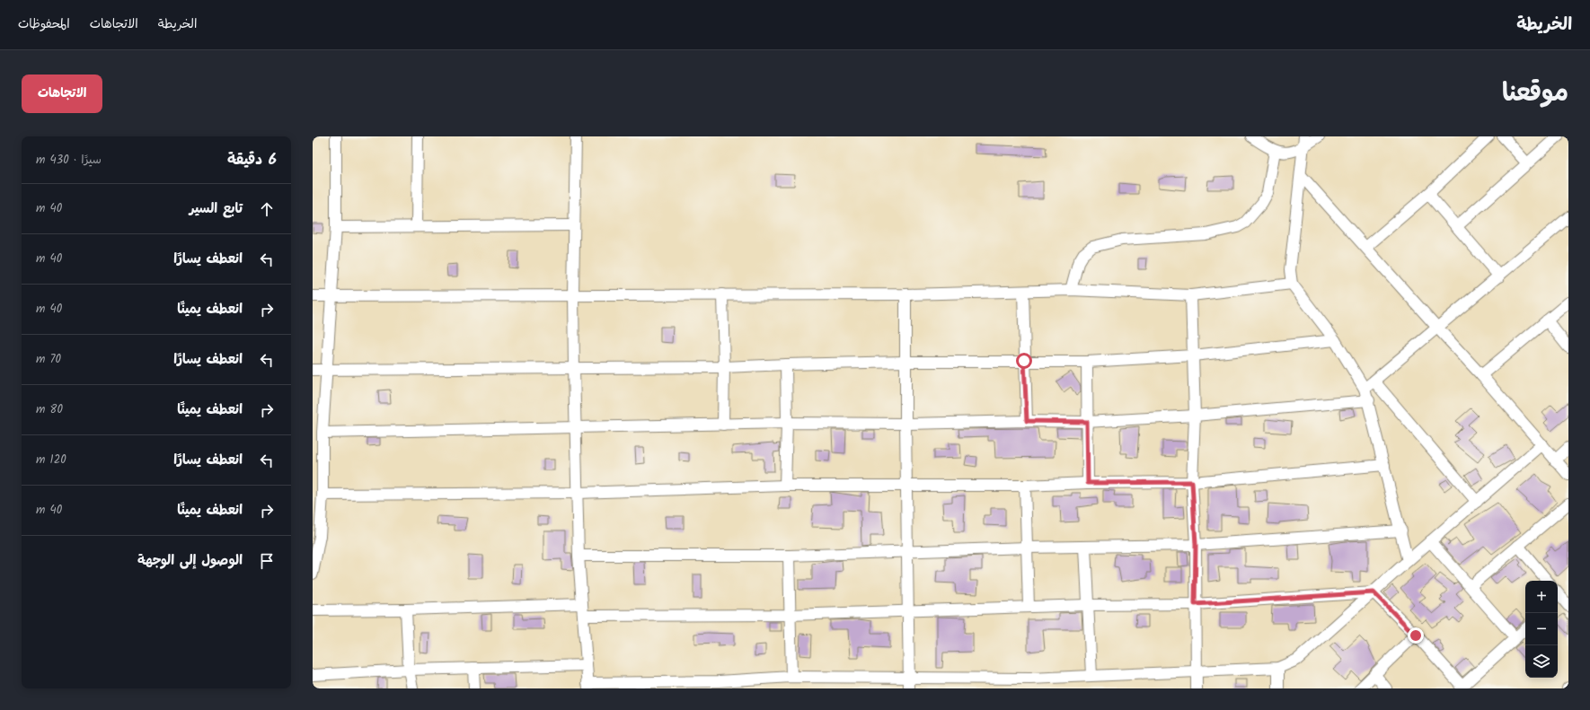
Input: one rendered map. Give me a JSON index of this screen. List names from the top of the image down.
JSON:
{
  "page": {
    "header": "الخريطة",
    "nav": ["الخريطة", "الاتجاهات", "المحفوظات"],
    "title": "موقعنا",
    "buttons": "الاتجاهات",
    "heading": ["6 دقيقة", "سيرًا · 430 m"],
    "list": [
      ["تابع السير", "40 m"],
      ["انعطف يسارًا", "40 m"],
      ["انعطف يمينًا", "40 m"],
      ["انعطف يسارًا", "70 m"],
      ["انعطف يمينًا", "80 m"],
      ["انعطف يسارًا", "120 m"],
      ["انعطف يمينًا", "40 m"],
      "الوصول إلى الوجهة"
    ],
    "map_buttons": ["+", "−"]
  }
}
